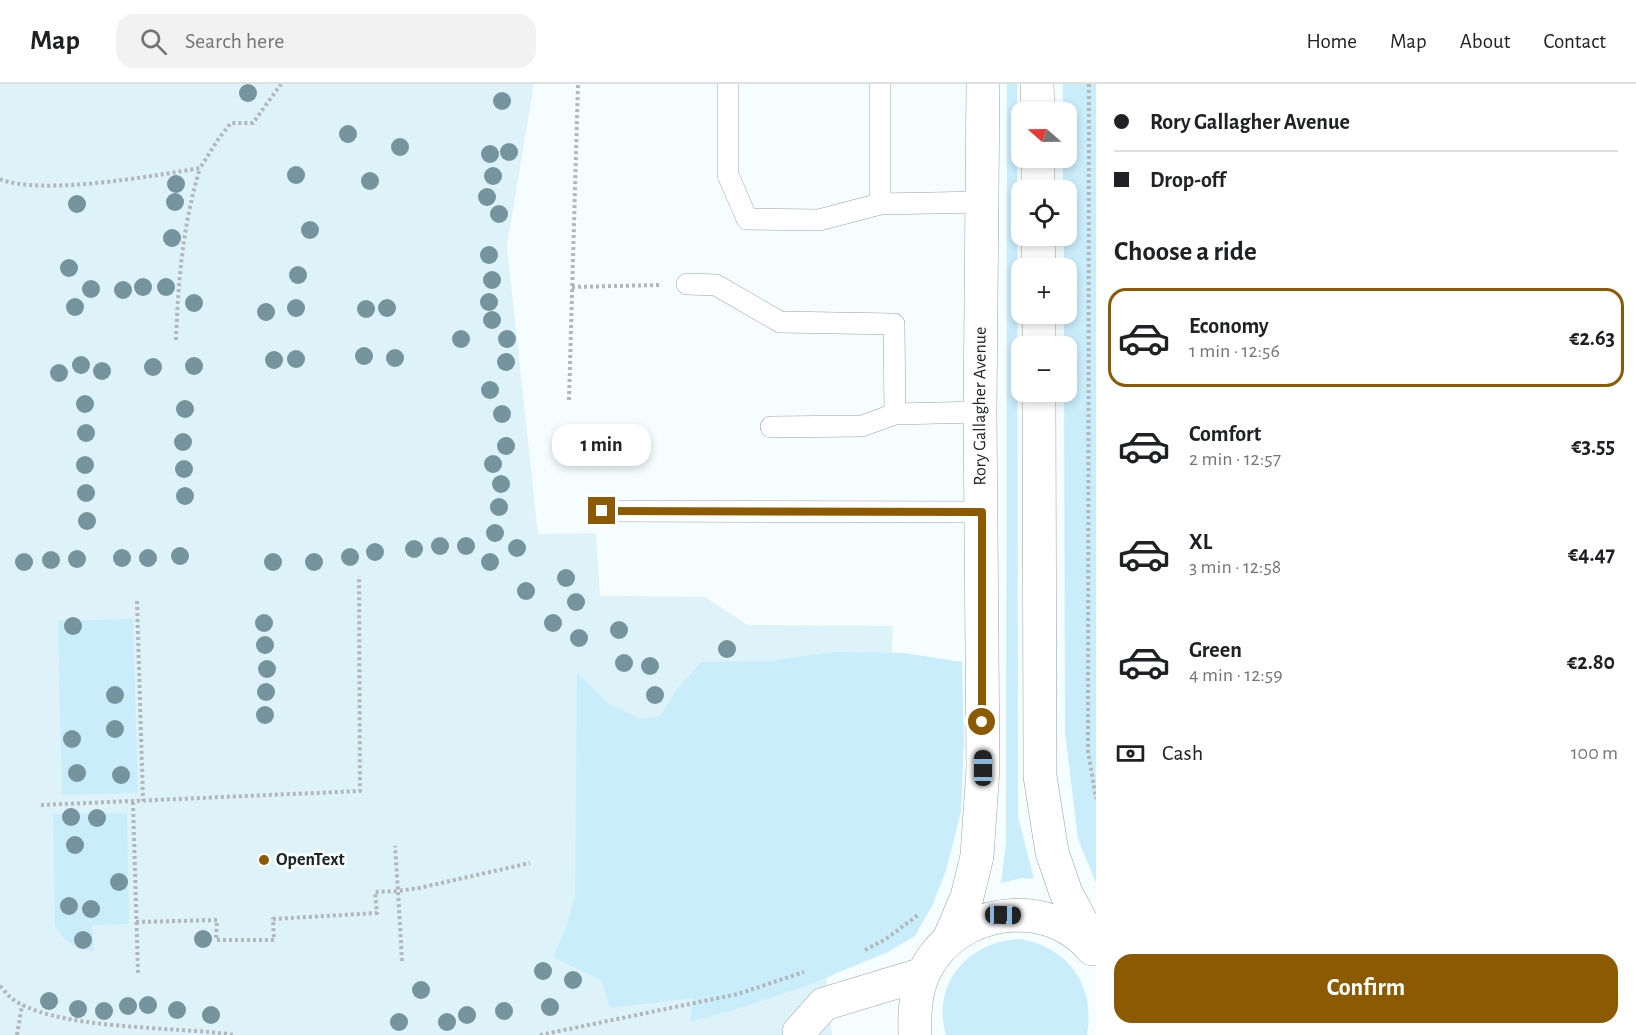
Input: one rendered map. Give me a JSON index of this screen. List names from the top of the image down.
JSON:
{
  "streets": {
    "street": ["Rory Gallagher Avenue"]
  },
  "places": ["OpenText"],
  "north": "left",
  "page": {
    "header": "Map",
    "search": "Search here",
    "nav": [
      "Home",
      "Map",
      "About",
      "Contact"
    ],
    "banner": ["Rory Gallagher Avenue", "Drop-off"],
    "map_buttons": ["+", "−"],
    "heading": "Choose a ride",
    "list": [
      {
        "name": "Economy",
        "note": "1 min · 12:56",
        "value": "€2.63"
      },
      {
        "name": "Comfort",
        "note": "2 min · 12:57",
        "value": "€3.55"
      },
      {
        "name": "XL",
        "note": "3 min · 12:58",
        "value": "€4.47"
      },
      {
        "name": "Green",
        "note": "4 min · 12:59",
        "value": "€2.80"
      }
    ],
    "bubble": "1 min",
    "pay": ["Cash", "100 m"],
    "buttons": "Confirm"
  }
}
